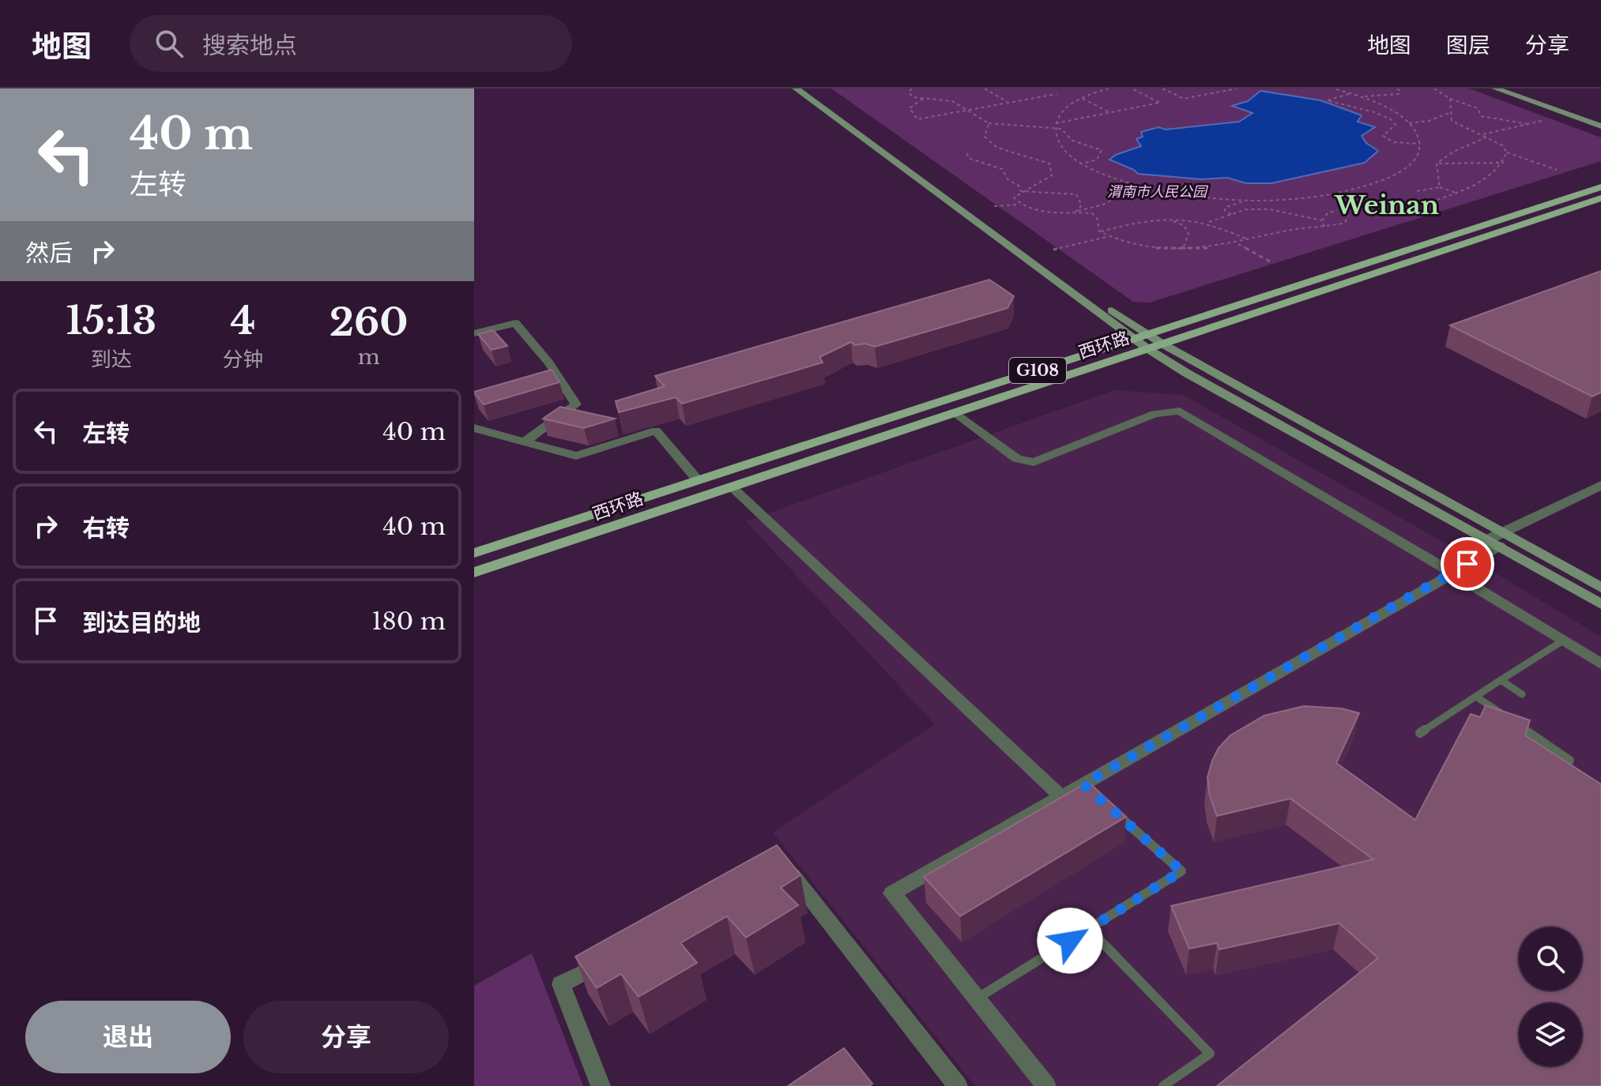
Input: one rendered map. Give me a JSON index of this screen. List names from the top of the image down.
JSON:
{
  "streets": {
    "main road": ["西环路", "G108"]
  },
  "districts": ["Weinan"],
  "parks": ["渭南市人民公园"],
  "page": {
    "header": "地图",
    "search": "搜索地点",
    "nav": ["地图", "图层", "分享"],
    "turn": ["40 m", "左转"],
    "then": "然后",
    "eta": [
      "15:13",
      "到达",
      "4",
      "分钟",
      "260",
      "m"
    ],
    "list": [
      {
        "name": "左转",
        "value": "40 m"
      },
      {
        "name": "右转",
        "value": "40 m"
      },
      {
        "name": "到达目的地",
        "value": "180 m"
      }
    ],
    "buttons": ["退出", "分享"]
  }
}
